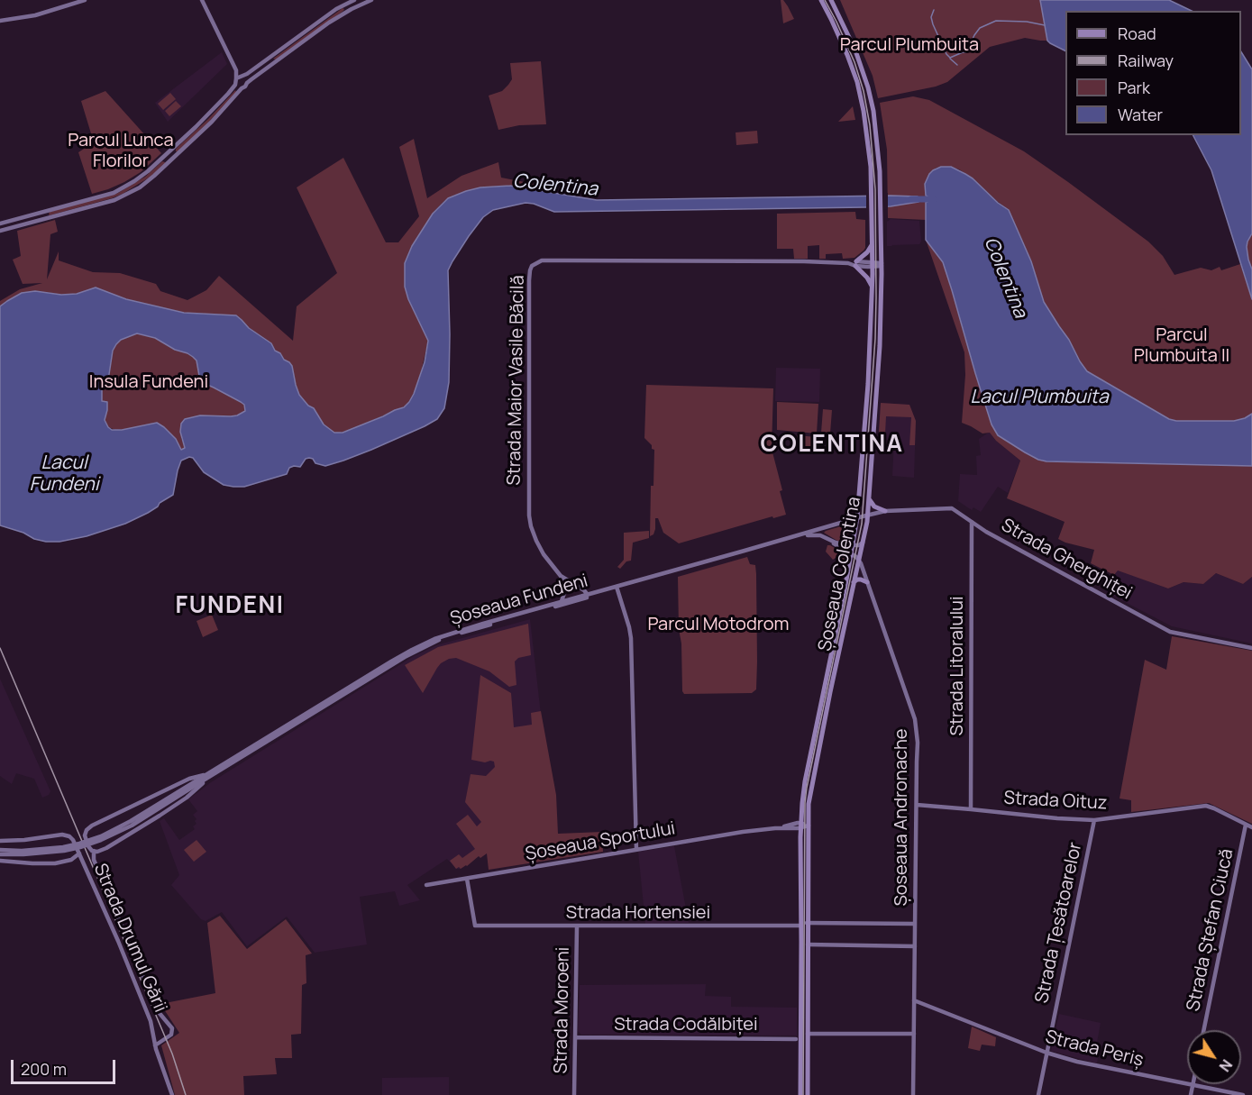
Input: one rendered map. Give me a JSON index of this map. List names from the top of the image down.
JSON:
{
  "streets": {
    "main road": ["Șoseaua Colentina"],
    "street": [
      "Strada Maior Vasile Băcilă",
      "Strada Gherghiței",
      "Șoseaua Fundeni",
      "Strada Litoralului",
      "Strada Oituz",
      "Șoseaua Andronache",
      "Șoseaua Sportului",
      "Strada Hortensiei",
      "Strada Țesătoarelor",
      "Strada Ștefan Ciucă",
      "Strada Drumul Gării",
      "Strada Moroeni",
      "Strada Codălbiței",
      "Strada Periș"
    ]
  },
  "crossings": [
    ["Strada Maior Vasile Băcilă", "Șoseaua Colentina"],
    ["Strada Maior Vasile Băcilă", "Șoseaua Fundeni"],
    ["Strada Gherghiței", "Șoseaua Colentina"],
    ["Strada Gherghiței", "Șoseaua Fundeni"],
    ["Strada Gherghiței", "Strada Litoralului"],
    ["Șoseaua Colentina", "Șoseaua Fundeni"],
    ["Șoseaua Colentina", "Șoseaua Andronache"],
    ["Șoseaua Colentina", "Șoseaua Sportului"],
    ["Șoseaua Colentina", "Strada Hortensiei"],
    ["Strada Litoralului", "Strada Oituz"],
    ["Strada Oituz", "Șoseaua Andronache"],
    ["Strada Oituz", "Strada Țesătoarelor"],
    ["Strada Oituz", "Strada Ștefan Ciucă"],
    ["Șoseaua Andronache", "Strada Periș"],
    ["Șoseaua Sportului", "Strada Hortensiei"],
    ["Strada Hortensiei", "Strada Moroeni"],
    ["Strada Țesătoarelor", "Strada Periș"],
    ["Strada Moroeni", "Strada Codălbiței"]
  ],
  "districts": ["COLENTINA", "FUNDENI"],
  "water": ["Colentina", "Lacul Plumbuita", "Lacul Fundeni"],
  "parks": [
    "Parcul Plumbuita",
    "Parcul Lunca Florilor",
    "Parcul Plumbuita II",
    "Insula Fundeni",
    "Parcul Motodrom"
  ],
  "legend": [
    "Road",
    "Railway",
    "Park",
    "Water"
  ],
  "scale_bar": "200 m",
  "north": "bottom right"
}
